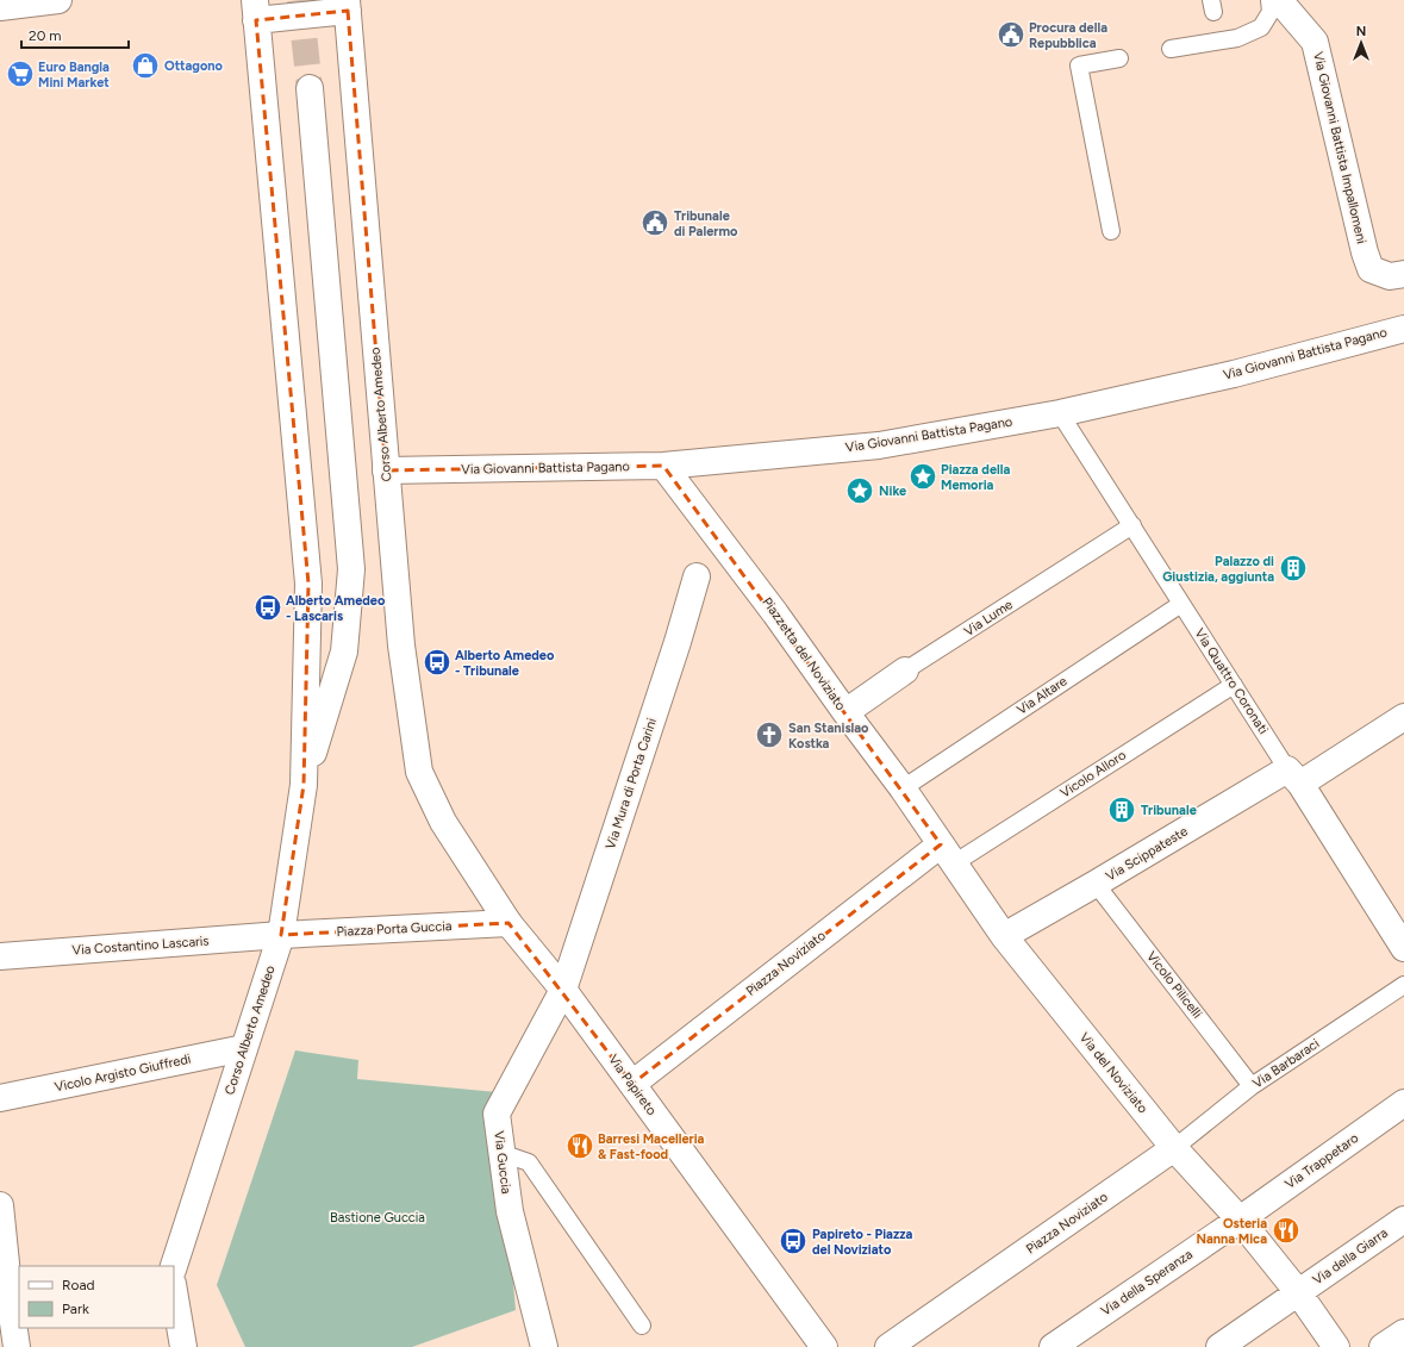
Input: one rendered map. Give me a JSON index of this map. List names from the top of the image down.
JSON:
{
  "streets": {
    "street": [
      "Via Giovanni Battista Impallomeni",
      "Via Giovanni Battista Pagano",
      "Corso Alberto Amedeo",
      "Via Lume",
      "Piazzetta del Noviziato",
      "Via Quattro Coronati",
      "Via Mura di Porta Carini",
      "Via Scippateste",
      "Piazza Porta Guccia",
      "Via Costantino Lascaris",
      "Piazza Noviziato",
      "Vicolo Argisto Giuffredi",
      "Via del Noviziato",
      "Via Papireto",
      "Via Trappetaro",
      "Via Guccia",
      "Via della Giarra",
      "Via della Speranza"
    ],
    "lane": [
      "Via Altare",
      "Vicolo Alloro",
      "Vicolo Pilicelli",
      "Via Barbaraci"
    ]
  },
  "crossings": [
    ["Via Giovanni Battista Pagano", "Corso Alberto Amedeo"],
    ["Via Giovanni Battista Pagano", "Piazzetta del Noviziato"],
    ["Via Giovanni Battista Pagano", "Via Quattro Coronati"],
    ["Corso Alberto Amedeo", "Piazza Porta Guccia"],
    ["Corso Alberto Amedeo", "Via Costantino Lascaris"],
    ["Corso Alberto Amedeo", "Vicolo Argisto Giuffredi"],
    ["Corso Alberto Amedeo", "Via Papireto"],
    ["Via Lume", "Piazzetta del Noviziato"],
    ["Via Lume", "Via Quattro Coronati"],
    ["Piazzetta del Noviziato", "Via Altare"],
    ["Piazzetta del Noviziato", "Vicolo Alloro"],
    ["Piazzetta del Noviziato", "Piazza Noviziato"],
    ["Piazzetta del Noviziato", "Via del Noviziato"],
    ["Via Quattro Coronati", "Via Altare"],
    ["Via Quattro Coronati", "Vicolo Alloro"],
    ["Via Quattro Coronati", "Via Scippateste"],
    ["Vicolo Alloro", "Piazza Noviziato"],
    ["Vicolo Alloro", "Via del Noviziato"],
    ["Via Mura di Porta Carini", "Via Papireto"],
    ["Via Mura di Porta Carini", "Via Guccia"],
    ["Via Scippateste", "Vicolo Pilicelli"],
    ["Via Scippateste", "Via del Noviziato"],
    ["Piazza Porta Guccia", "Via Costantino Lascaris"],
    ["Piazza Porta Guccia", "Via Papireto"],
    ["Piazza Noviziato", "Via Barbaraci"],
    ["Piazza Noviziato", "Via del Noviziato"],
    ["Piazza Noviziato", "Via Papireto"],
    ["Vicolo Pilicelli", "Via Barbaraci"],
    ["Via Barbaraci", "Via del Noviziato"],
    ["Via del Noviziato", "Via Trappetaro"],
    ["Via del Noviziato", "Via della Giarra"],
    ["Via del Noviziato", "Via della Speranza"],
    ["Via Papireto", "Via Guccia"],
    ["Via Trappetaro", "Via della Speranza"]
  ],
  "parks": ["Bastione Guccia"],
  "places": {
    "public building": ["Procura della Repubblica", "Tribunale di Palermo"],
    "shop": ["Ottagono"],
    "supermarket": ["Euro Bangla Mini Market"],
    "place": ["Piazza della Memoria", "Nike"],
    "building": ["Palazzo di Giustizia, aggiunta", "Tribunale"],
    "bus stop": ["Alberto Amedeo - Lascaris", "Alberto Amedeo - Tribunale", "Papireto - Piazza del Noviziato"],
    "church": ["San Stanislao Kostka"],
    "restaurant": ["Barresi Macelleria & Fast-food", "Osteria Nanna Mica"]
  },
  "legend": ["Road", "Park"],
  "scale_bar": "20 m",
  "north": "top"
}
